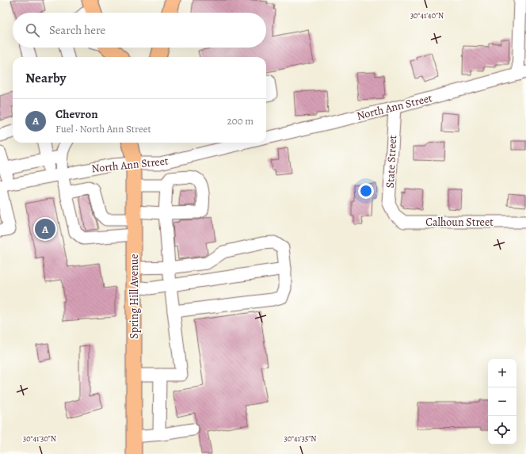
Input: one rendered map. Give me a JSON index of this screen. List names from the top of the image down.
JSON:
{
  "streets": {
    "main road": ["Spring Hill Avenue"],
    "street": ["North Ann Street", "State Street", "Calhoun Street"]
  },
  "crossings": [
    ["North Ann Street", "State Street"],
    ["North Ann Street", "Spring Hill Avenue"],
    ["State Street", "Calhoun Street"]
  ],
  "page": {
    "search": "Search here",
    "heading": "Nearby",
    "list": [
      {
        "mark": "A",
        "name": "Chevron",
        "note": "Fuel · North Ann Street",
        "value": "200 m"
      }
    ],
    "pins": "A",
    "map_buttons": ["+", "−"]
  },
  "coordinates": ["30°41'40\"N", "30°41'30\"N", "30°41'35\"N"]
}
